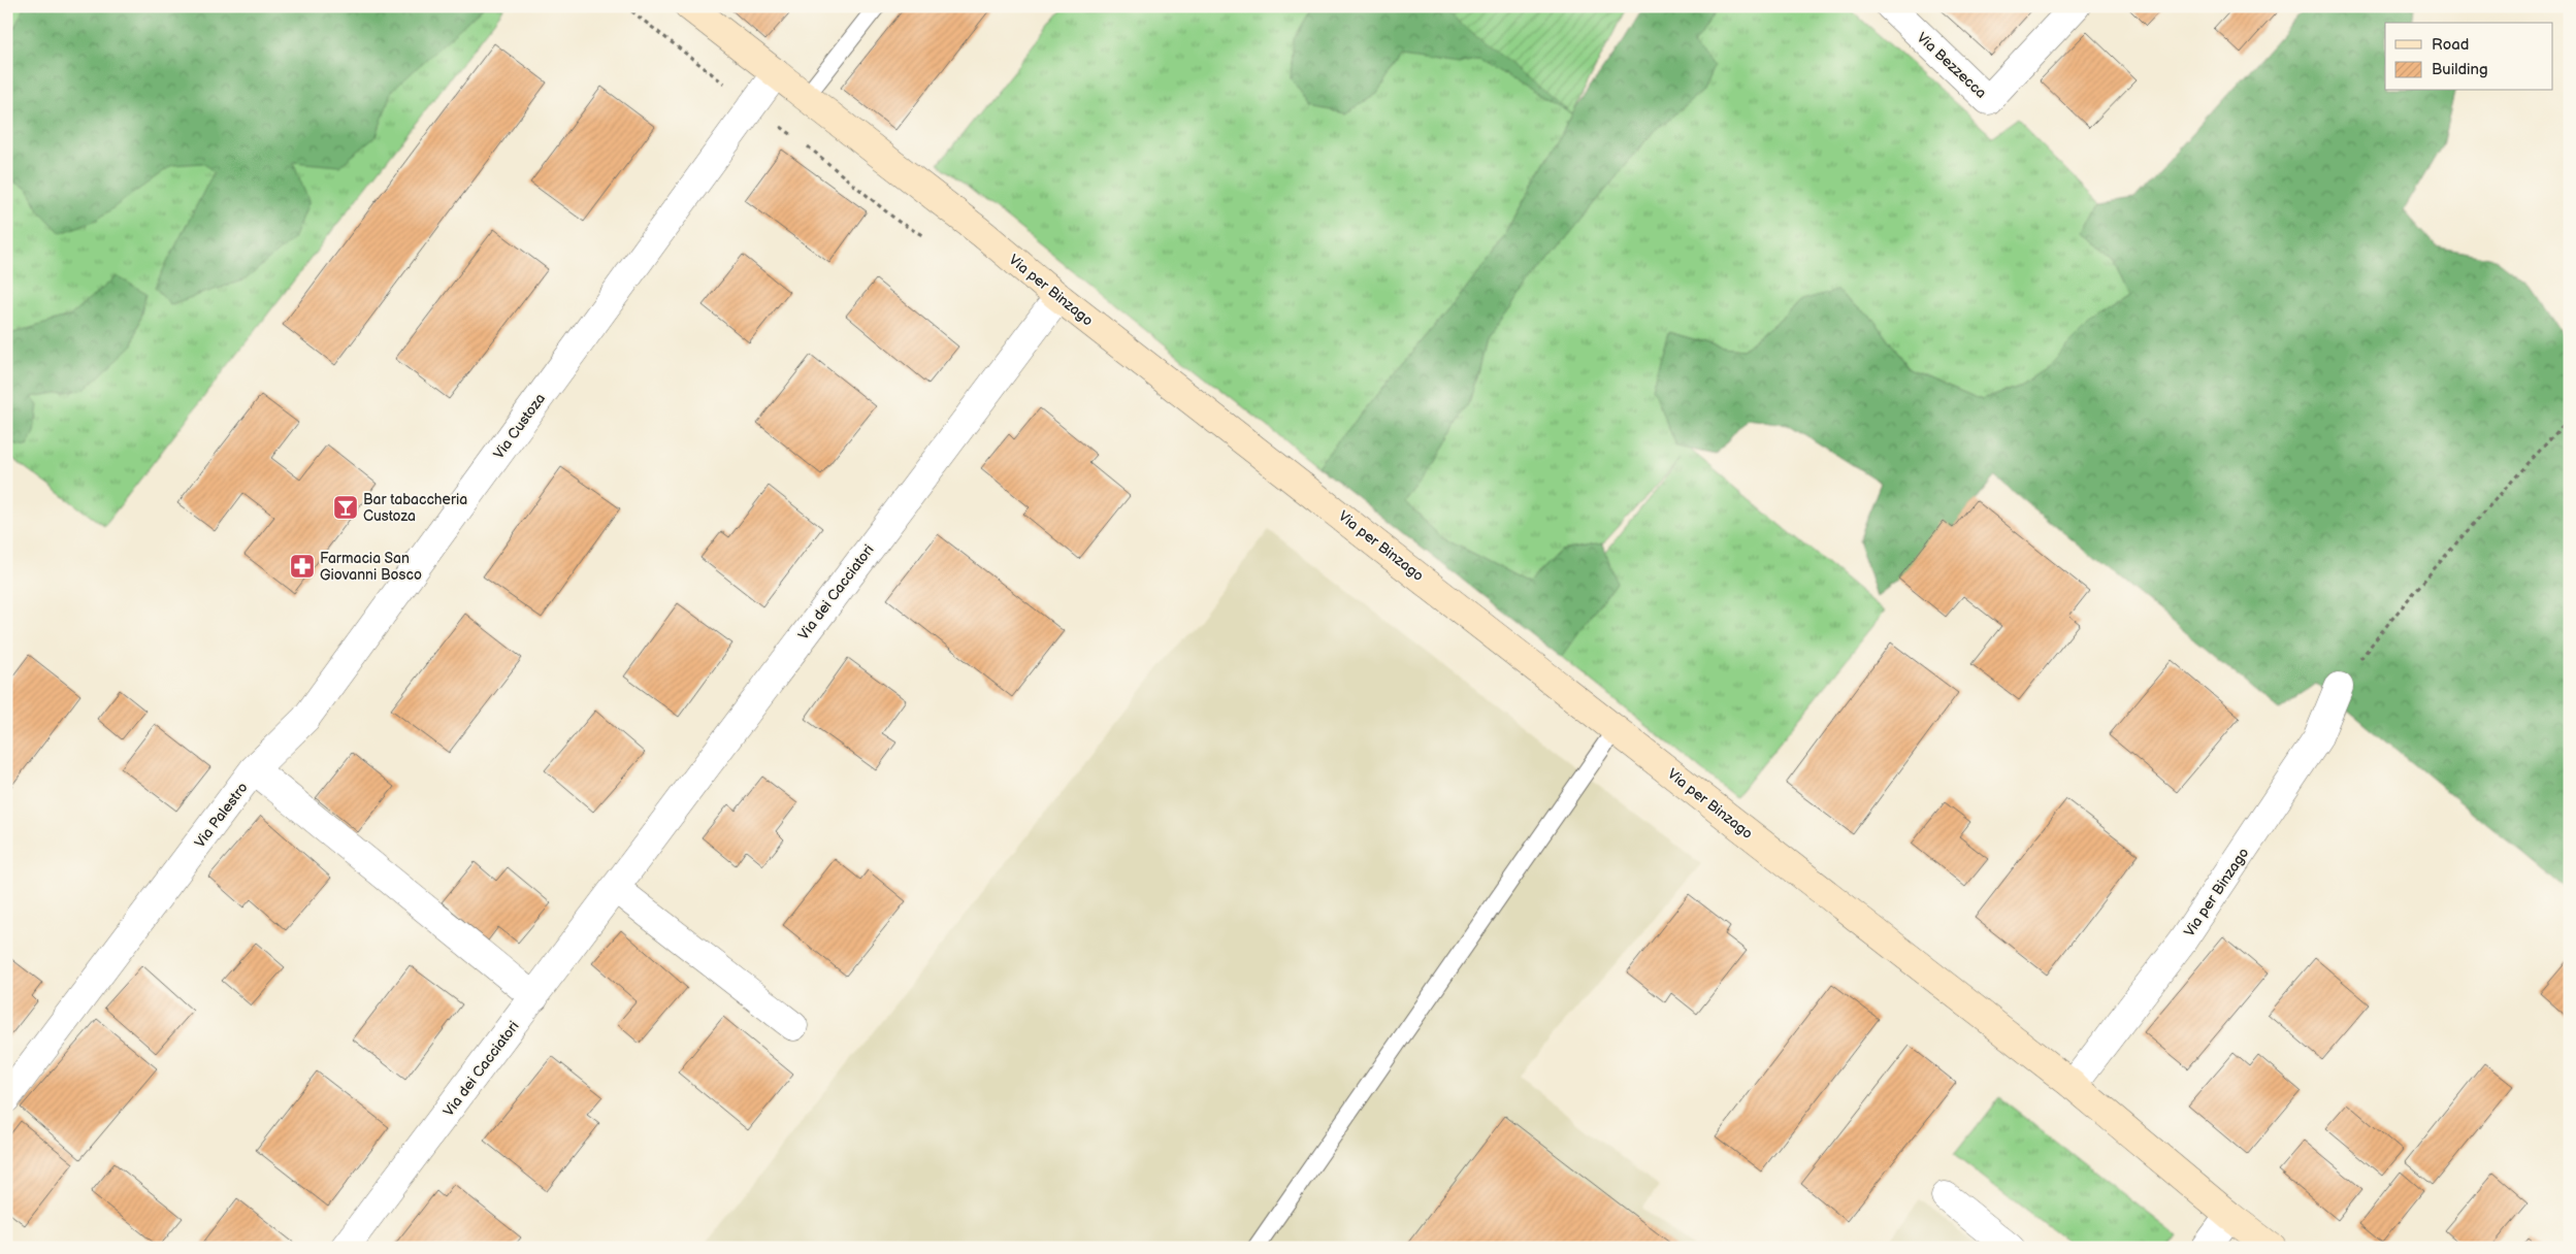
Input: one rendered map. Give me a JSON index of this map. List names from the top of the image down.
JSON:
{
  "streets": {
    "main road": ["Via per Binzago"],
    "street": [
      "Via Bezzecca",
      "Via Custoza",
      "Via dei Cacciatori",
      "Via Palestro"
    ]
  },
  "crossings": [
    ["Via per Binzago", "Via Custoza"],
    ["Via per Binzago", "Via dei Cacciatori"],
    ["Via Custoza", "Via Palestro"],
    ["Via dei Cacciatori", "Via Palestro"]
  ],
  "places": {
    "bar": ["Bar tabaccheria Custoza"],
    "pharmacy": ["Farmacia San Giovanni Bosco"]
  },
  "legend": ["Road", "Building"]
}
